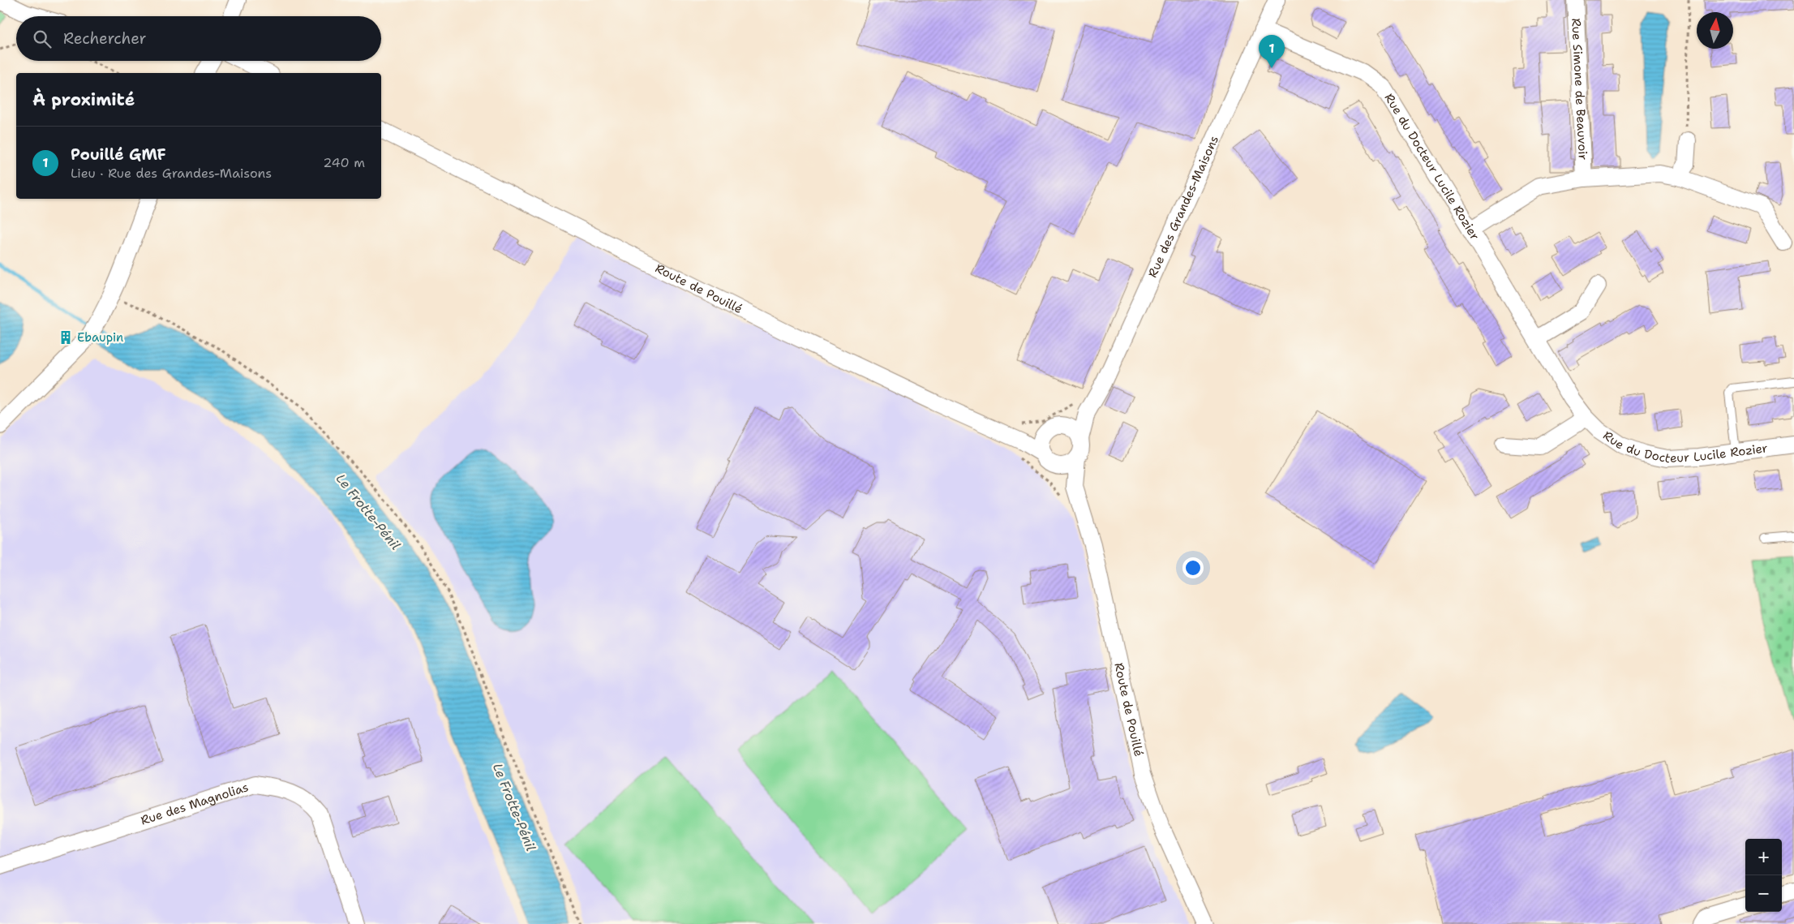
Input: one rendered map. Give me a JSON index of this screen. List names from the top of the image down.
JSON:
{
  "streets": {
    "street": [
      "Rue Simone de Beauvoir",
      "Rue du Docteur Lucile Rozier",
      "Rue des Grandes-Maisons",
      "Route de Pouillé",
      "Rue des Magnolias"
    ]
  },
  "crossings": [
    ["Rue du Docteur Lucile Rozier", "Rue des Grandes-Maisons"]
  ],
  "water": ["Le Frotte-Pénil"],
  "places": {
    "building": ["Ebaupin"]
  },
  "north": "top",
  "page": {
    "search": "Rechercher",
    "pins": "1",
    "heading": "À proximité",
    "list": [
      {
        "mark": "1",
        "name": "Pouillé GMF",
        "note": "Lieu · Rue des Grandes-Maisons",
        "value": "240 m"
      }
    ],
    "map_buttons": ["+", "−"]
  }
}
